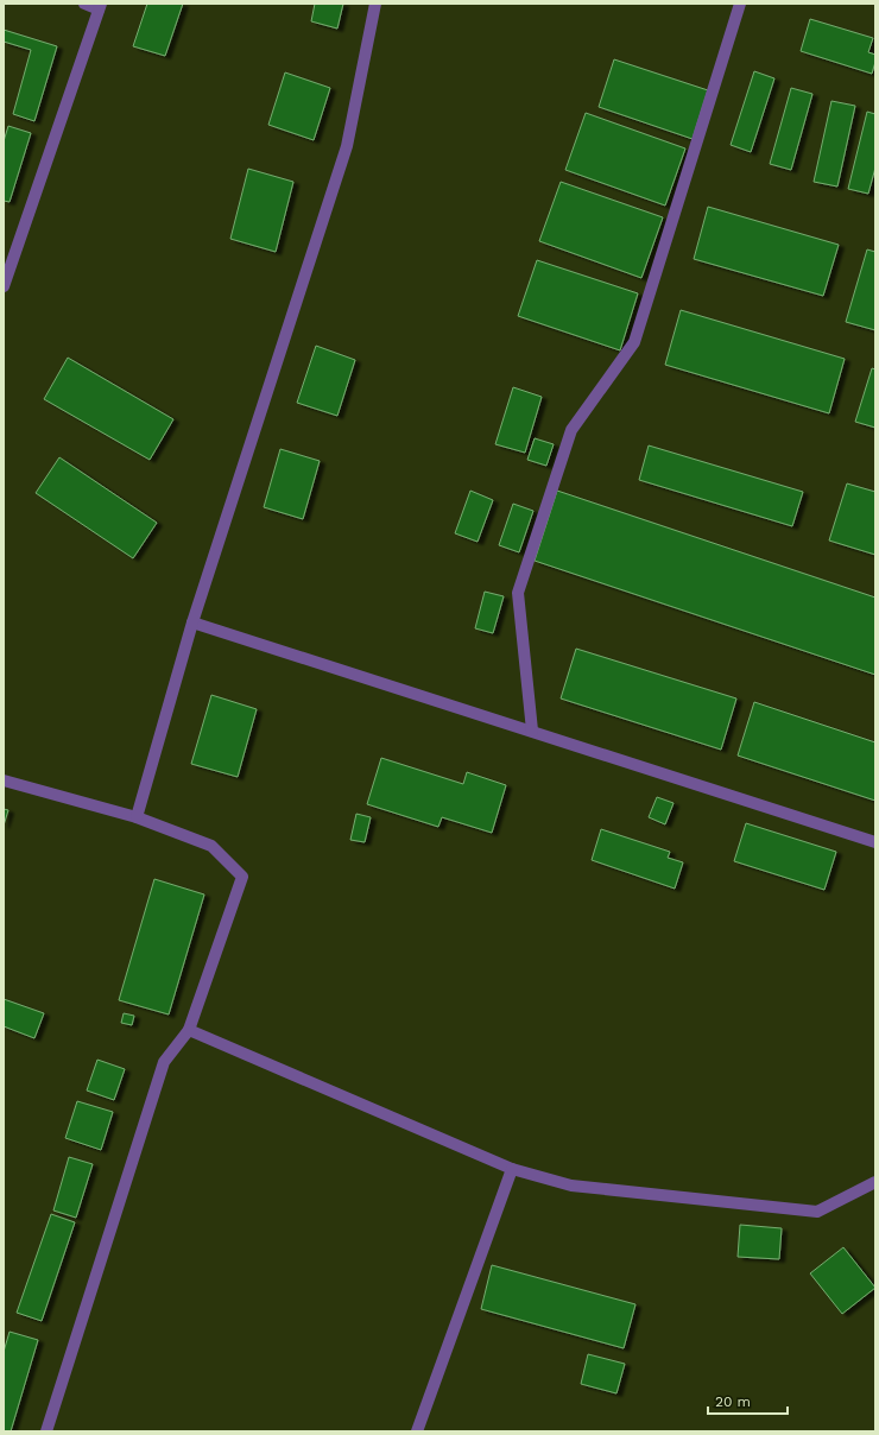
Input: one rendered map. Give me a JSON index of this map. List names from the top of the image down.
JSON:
{
  "scale_bar": "20 m"
}
